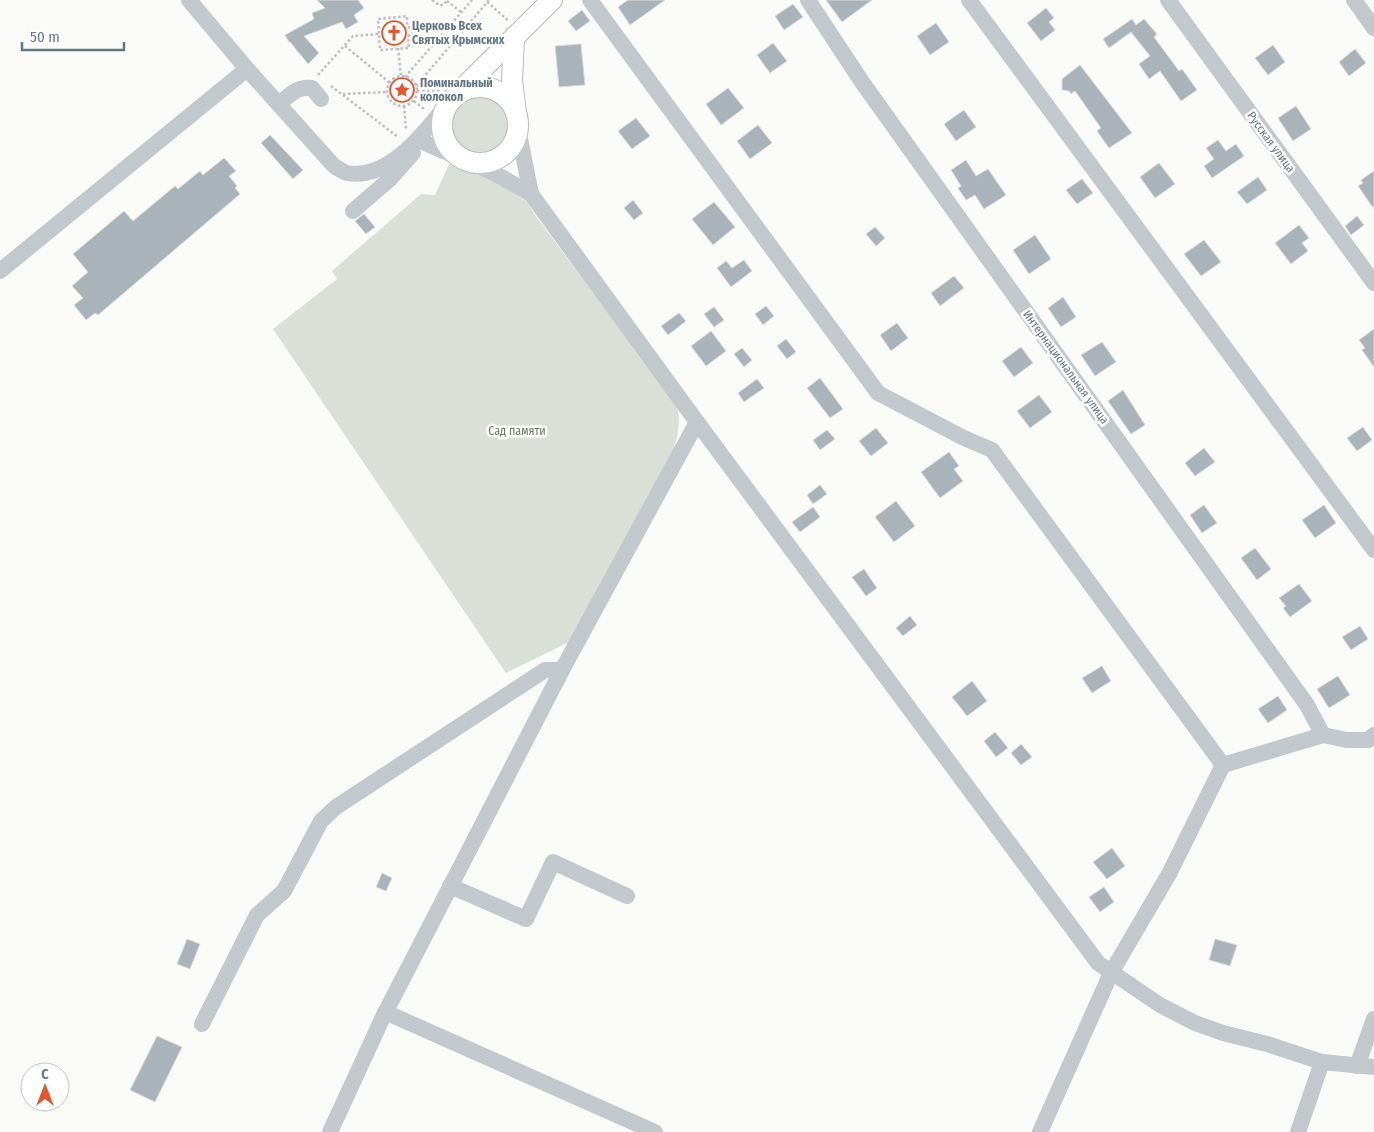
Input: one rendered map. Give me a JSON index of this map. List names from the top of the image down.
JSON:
{
  "streets": {
    "street": ["Русская улица", "Интернациональная улица"]
  },
  "parks": ["Сад памяти"],
  "places": {
    "church": ["Церковь Всех Святых Крымских"],
    "place": ["Поминальный колокол"]
  },
  "scale_bar": "50 m",
  "north": "top"
}
